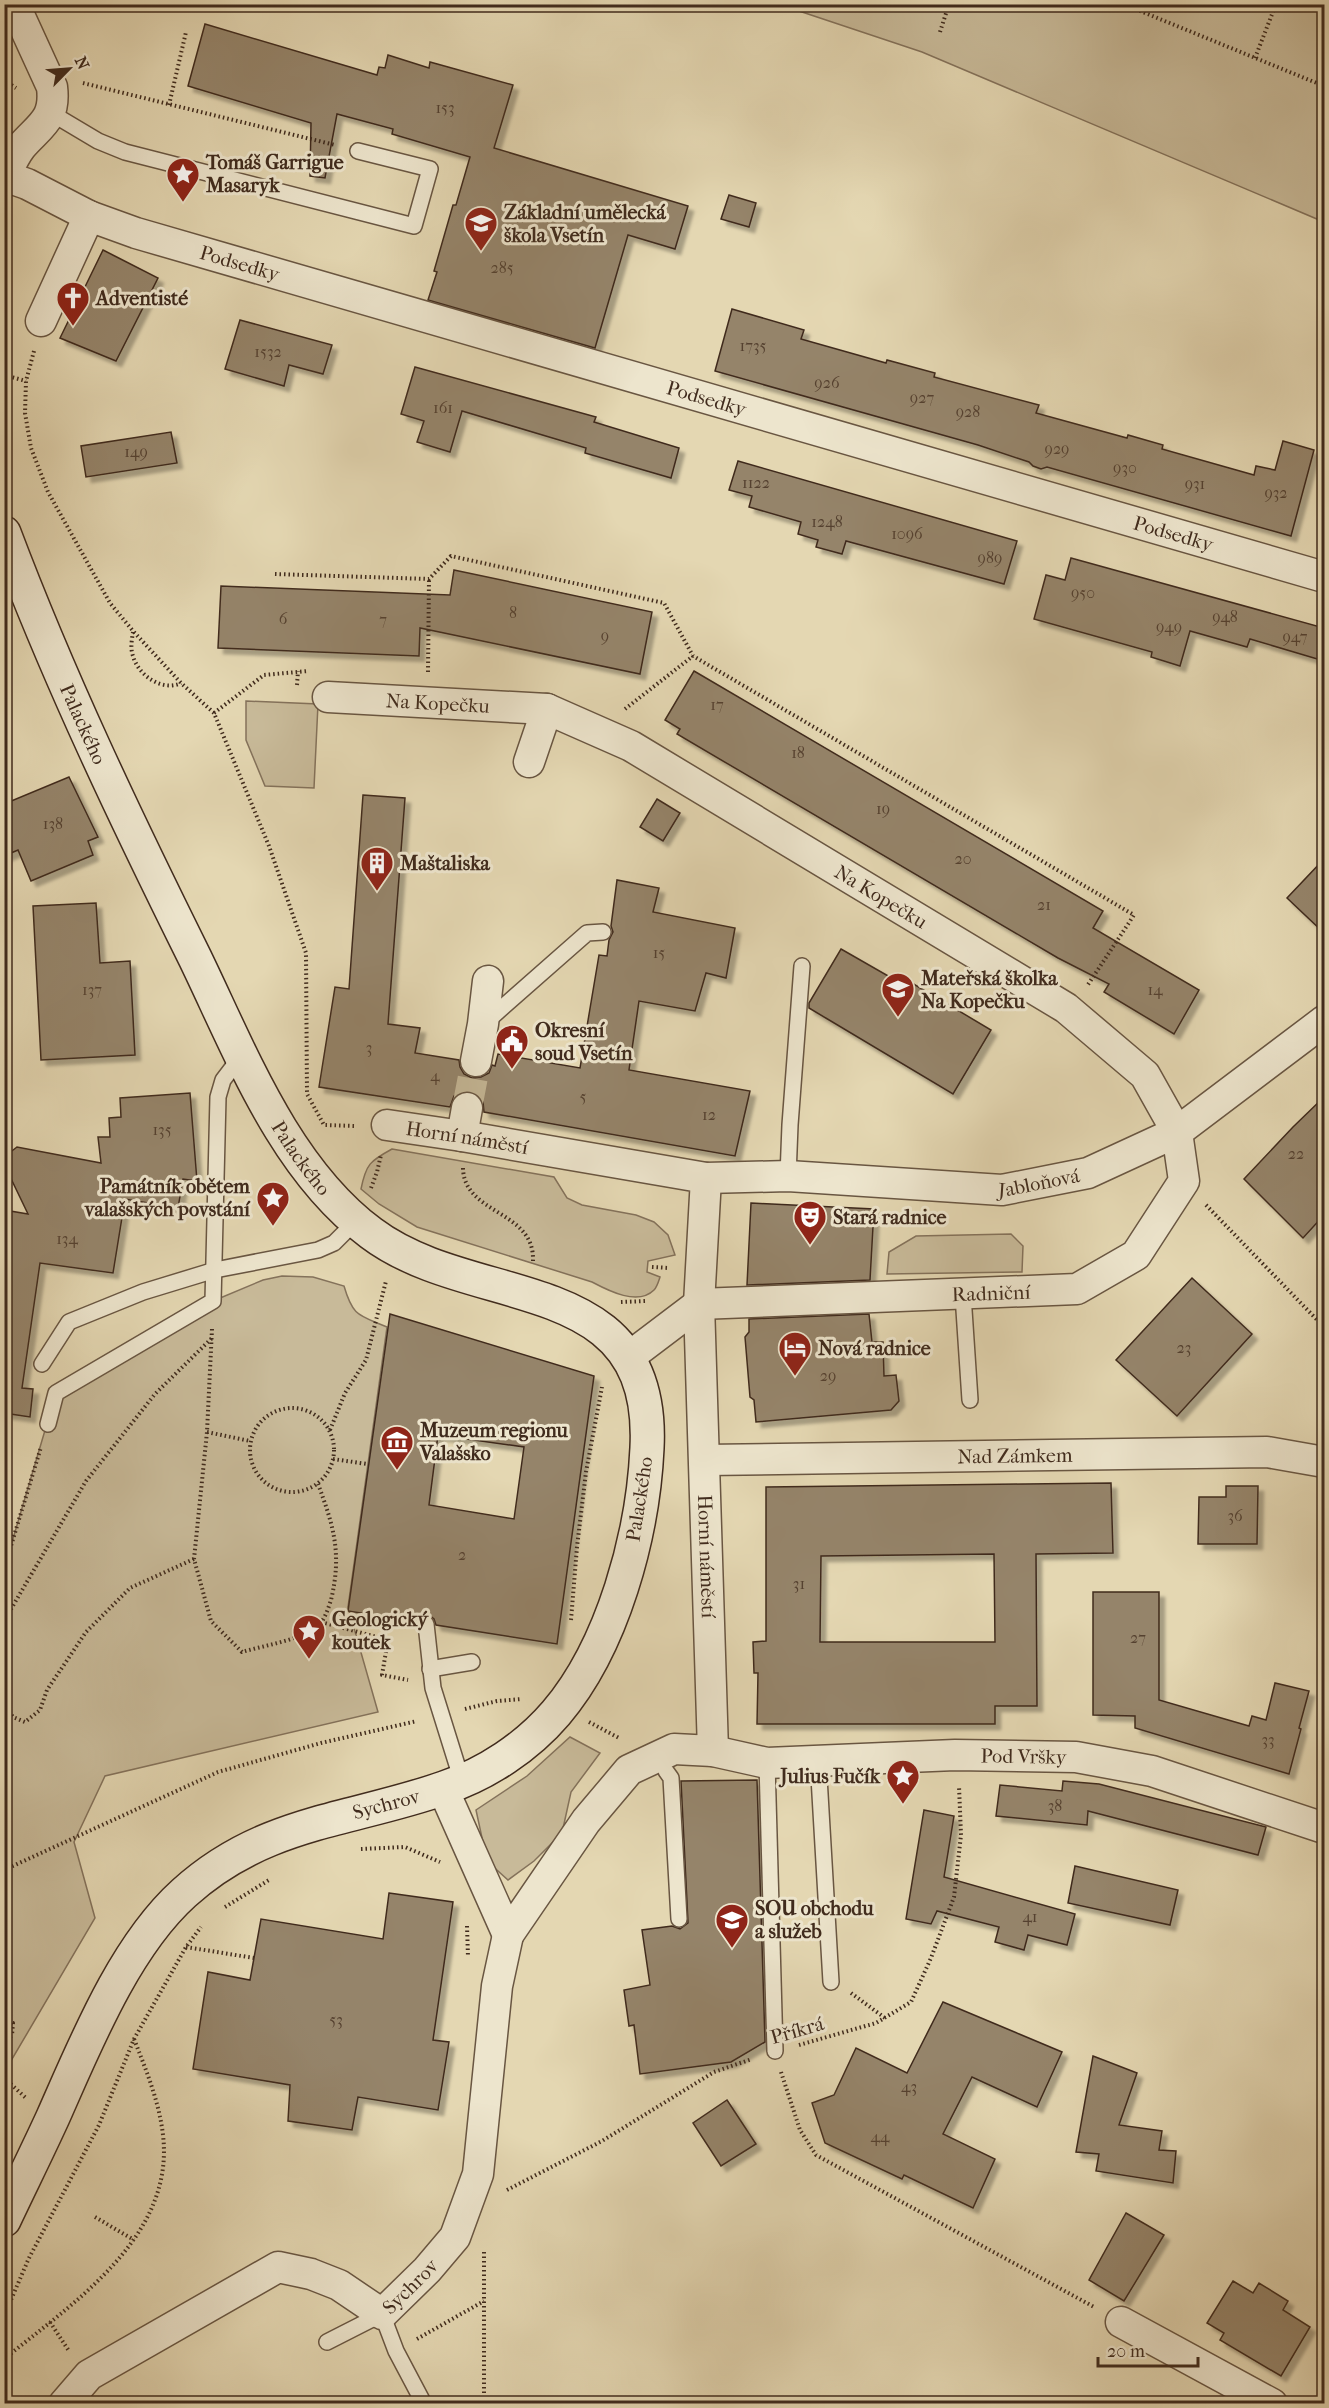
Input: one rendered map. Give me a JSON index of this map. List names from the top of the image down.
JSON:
{
  "streets": {
    "street": [
      "Podsedky",
      "Na Kopečku",
      "Palackého",
      "Horní náměstí",
      "Jabloňová",
      "Radniční",
      "Nad Zámkem",
      "Pod Vršky",
      "Sychrov"
    ],
    "path": ["Příkrá"]
  },
  "crossings": [
    ["Na Kopečku", "Jabloňová"],
    ["Na Kopečku", "Radniční"],
    ["Palackého", "Sychrov"],
    ["Horní náměstí", "Jabloňová"],
    ["Horní náměstí", "Radniční"],
    ["Horní náměstí", "Nad Zámkem"],
    ["Horní náměstí", "Pod Vršky"],
    ["Jabloňová", "Radniční"],
    ["Pod Vršky", "Příkrá"],
    ["Sychrov", "Příkrá"]
  ],
  "places": {
    "place": [
      "Tomáš Garrigue Masaryk",
      "Památník obětem valašských povstání",
      "Geologický koutek",
      "Julius Fučík"
    ],
    "school or university": ["Základní umělecká škola Vsetín", "Mateřská školka Na Kopečku", "SOU obchodu a služeb"],
    "church": ["Adventisté"],
    "building": ["Maštaliska"],
    "public building": ["Okresní soud Vsetín"],
    "theatre": ["Stará radnice"],
    "hotel": ["Nová radnice"],
    "museum": ["Muzeum regionu Valašsko"]
  },
  "house_numbers": [
    "153",
    "285",
    "1735",
    "1532",
    "926",
    "927",
    "161",
    "928",
    "929",
    "149",
    "930",
    "1122",
    "931",
    "932",
    "1248",
    "1096",
    "989",
    "950",
    "8",
    "948",
    "6",
    "7",
    "949",
    "9",
    "947",
    "17",
    "18",
    "19",
    "138",
    "20",
    "21",
    "15",
    "137",
    "14",
    "3",
    "4",
    "5",
    "12",
    "135",
    "22",
    "134",
    "23",
    "29",
    "36",
    "2",
    "31",
    "27",
    "33",
    "38",
    "41",
    "53",
    "43",
    "44"
  ],
  "scale_bar": "20 m",
  "north": "top right"
}
